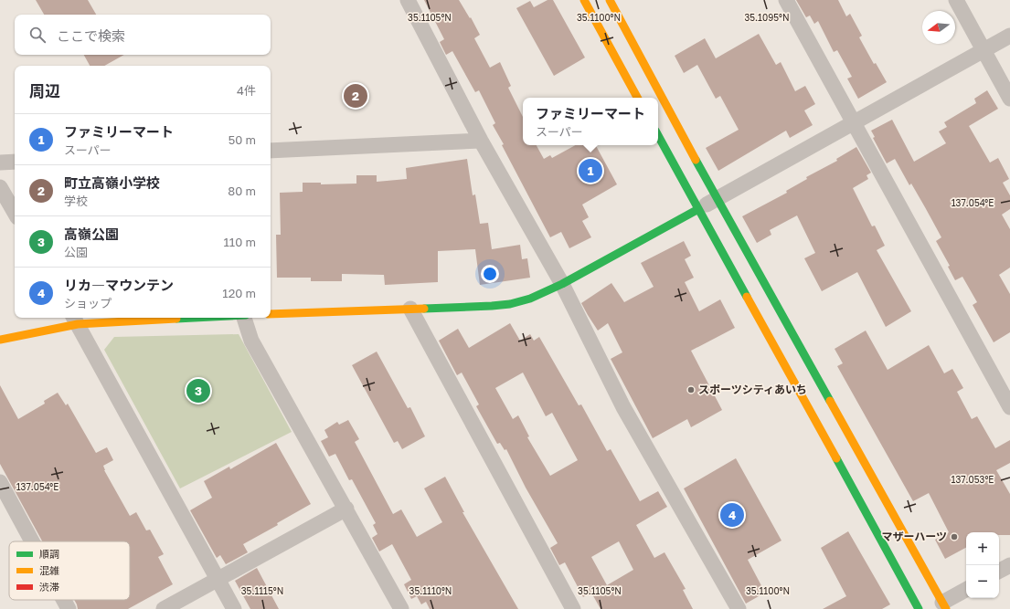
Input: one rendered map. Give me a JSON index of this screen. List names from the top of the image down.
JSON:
{
  "places": ["スポーツシティあいち", "マザーハーツ"],
  "legend": ["順調", "混雑", "渋滞"],
  "north": "left",
  "page": {
    "search": "ここで検索",
    "heading": ["周辺", "4件"],
    "pins": [
      "2",
      "1",
      "3",
      "4"
    ],
    "popup": ["ファミリーマート", "スーパー"],
    "list": [
      {
        "mark": "1",
        "name": "ファミリーマート",
        "note": "スーパー",
        "value": "50 m"
      },
      {
        "mark": "2",
        "name": "町立高嶺小学校",
        "note": "学校",
        "value": "80 m"
      },
      {
        "mark": "3",
        "name": "高嶺公園",
        "note": "公園",
        "value": "110 m"
      },
      {
        "mark": "4",
        "name": "リカ―マウンテン",
        "note": "ショップ",
        "value": "120 m"
      }
    ],
    "map_buttons": ["+", "−"]
  },
  "coordinates": [
    "35.1105°N",
    "35.1100°N",
    "35.1095°N",
    "137.054°E",
    "137.053°E",
    "35.1115°N",
    "35.1110°N"
  ]
}
